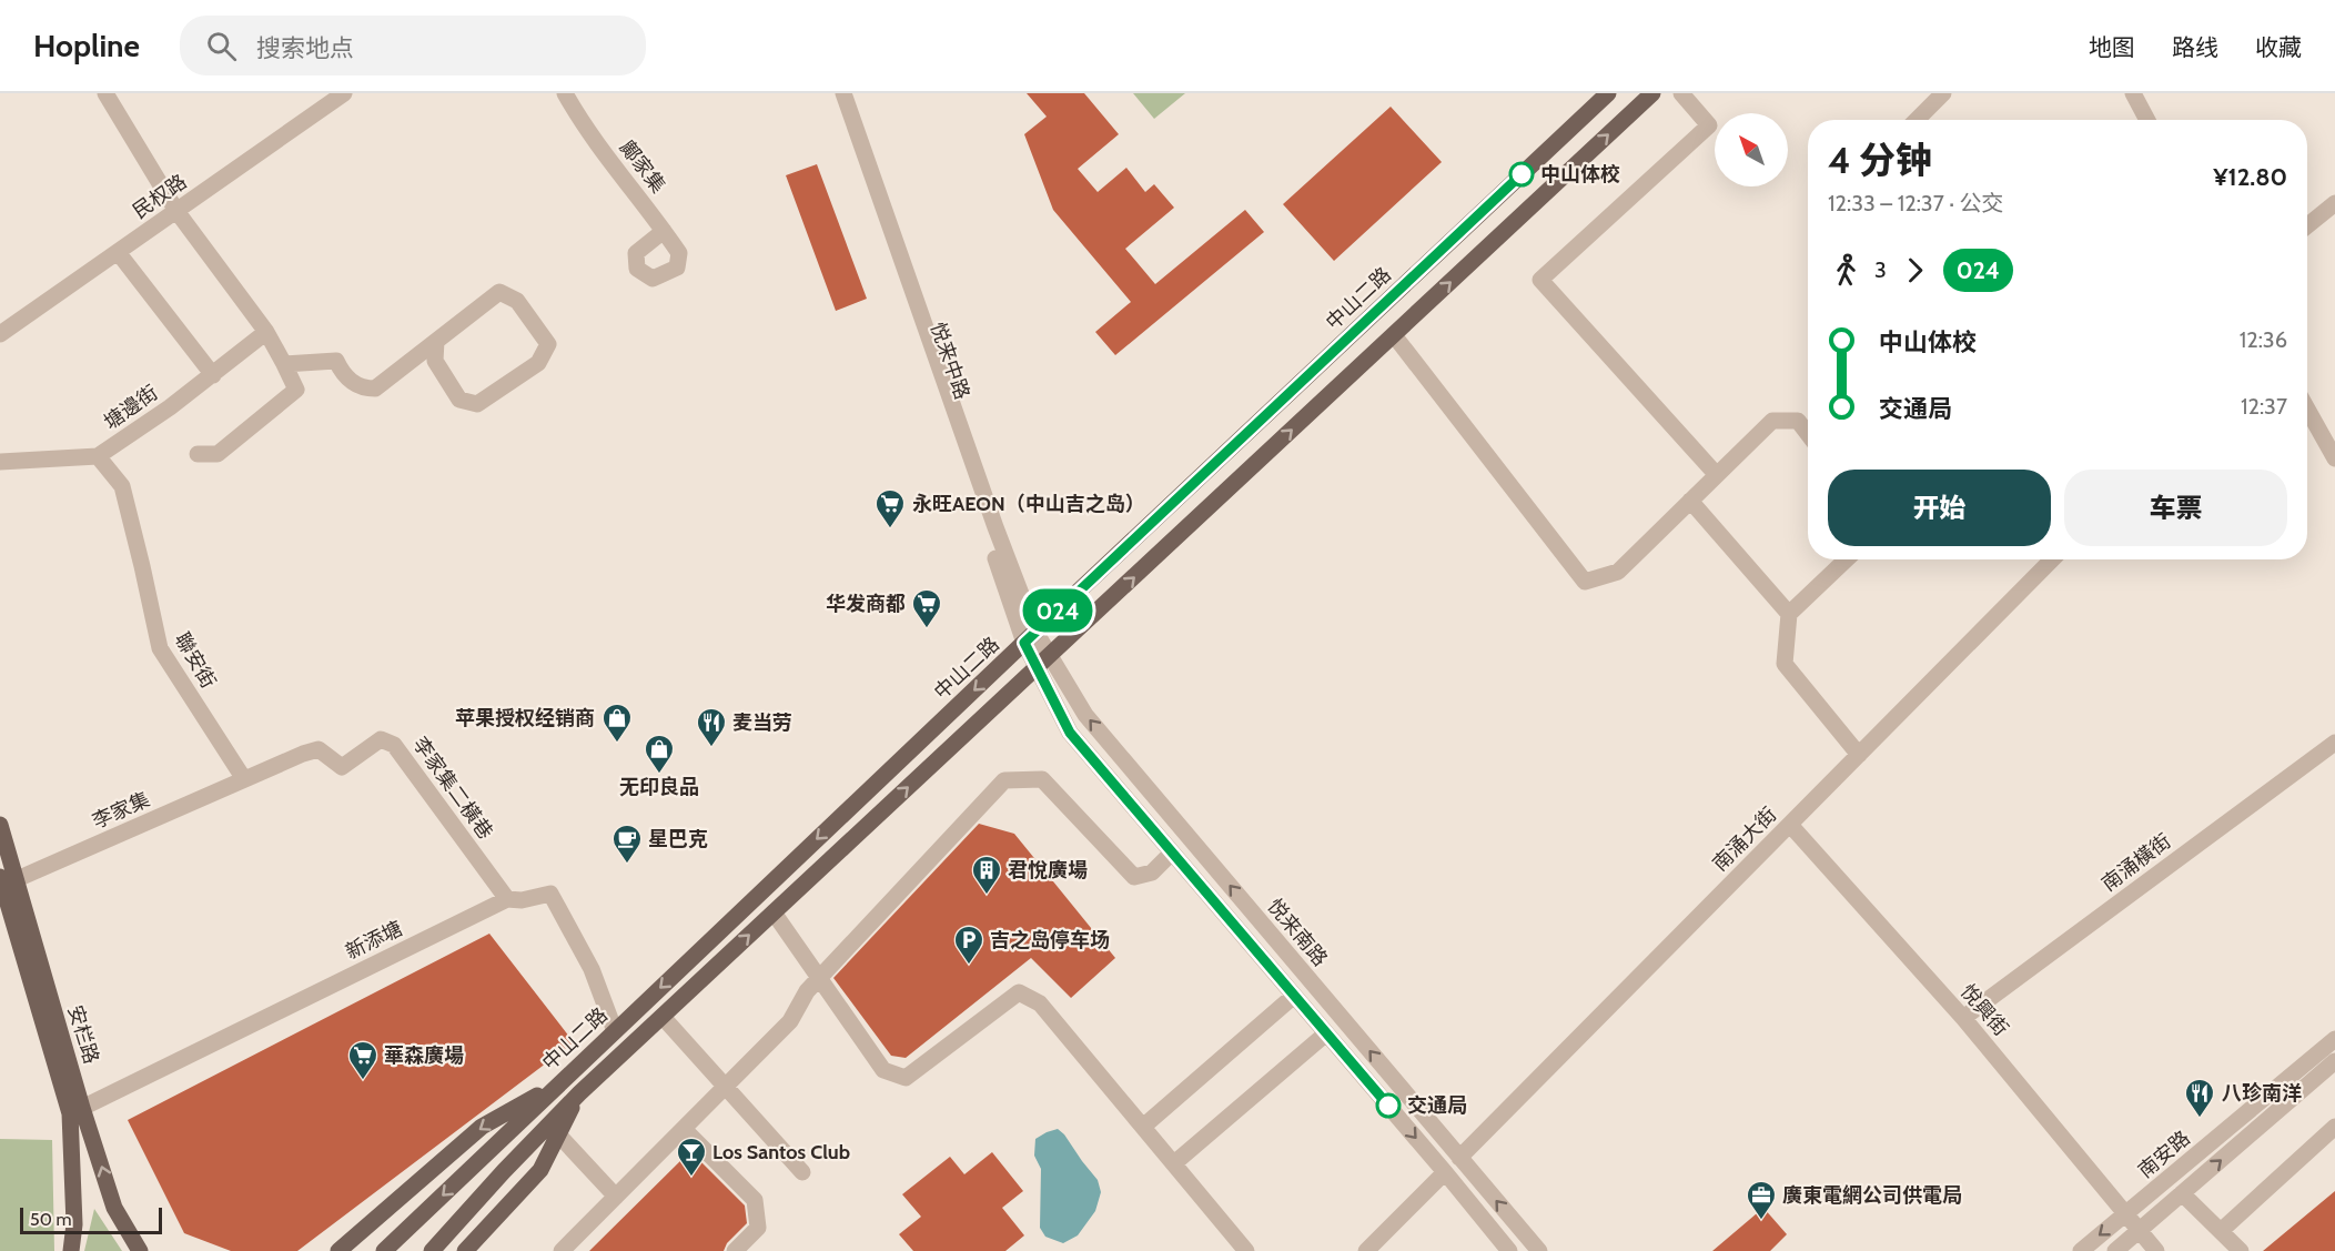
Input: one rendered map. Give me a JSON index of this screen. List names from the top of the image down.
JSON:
{
  "streets": {
    "main road": ["中山二路", "安栏路"],
    "street": [
      "鄺家集",
      "民权路",
      "悦来中路",
      "塘邊街",
      "聯安街",
      "李家集二橫巷",
      "李家集",
      "南涌大街",
      "南涌橫街",
      "悦来南路",
      "新添塘",
      "悅興街",
      "南安路"
    ]
  },
  "crossings": [
    ["中山二路", "悦来中路"],
    ["中山二路", "悦来南路"],
    ["中山二路", "新添塘"],
    ["悦来中路", "悦来南路"],
    ["塘邊街", "聯安街"],
    ["聯安街", "李家集二橫巷"],
    ["聯安街", "李家集"],
    ["李家集二橫巷", "李家集"],
    ["李家集二橫巷", "新添塘"],
    ["李家集", "安栏路"],
    ["南涌大街", "悦来南路"],
    ["南涌大街", "悅興街"],
    ["南涌橫街", "悅興街"],
    ["新添塘", "安栏路"],
    ["悅興街", "南安路"]
  ],
  "places": {
    "other": ["中山体校", "交通局"],
    "supermarket": ["永旺AEON（中山吉之岛）", "华发商都", "華森廣場"],
    "shop": ["苹果授权经销商", "无印良品"],
    "restaurant": ["麦当劳", "八珍南洋"],
    "cafe": ["星巴克"],
    "building": ["君悅廣場"],
    "parking": ["吉之岛停车场"],
    "bar": ["Los Santos Club"],
    "office": ["廣東電網公司供電局"]
  },
  "lines": ["bus line 024"],
  "scale_bar": "50 m",
  "north": "top left",
  "page": {
    "header": "Hopline",
    "search": "搜索地点",
    "nav": ["地图", "路线", "收藏"],
    "on_map": "024",
    "heading": ["4 分钟", "12:33 – 12:37 · 公交", "¥12.80"],
    "legs": ["3", "024"],
    "list": [
      {
        "name": "中山体校",
        "value": "12:36"
      },
      {
        "name": "交通局",
        "value": "12:37"
      }
    ],
    "buttons": ["开始", "车票"],
    "scale": "50 m"
  }
}
